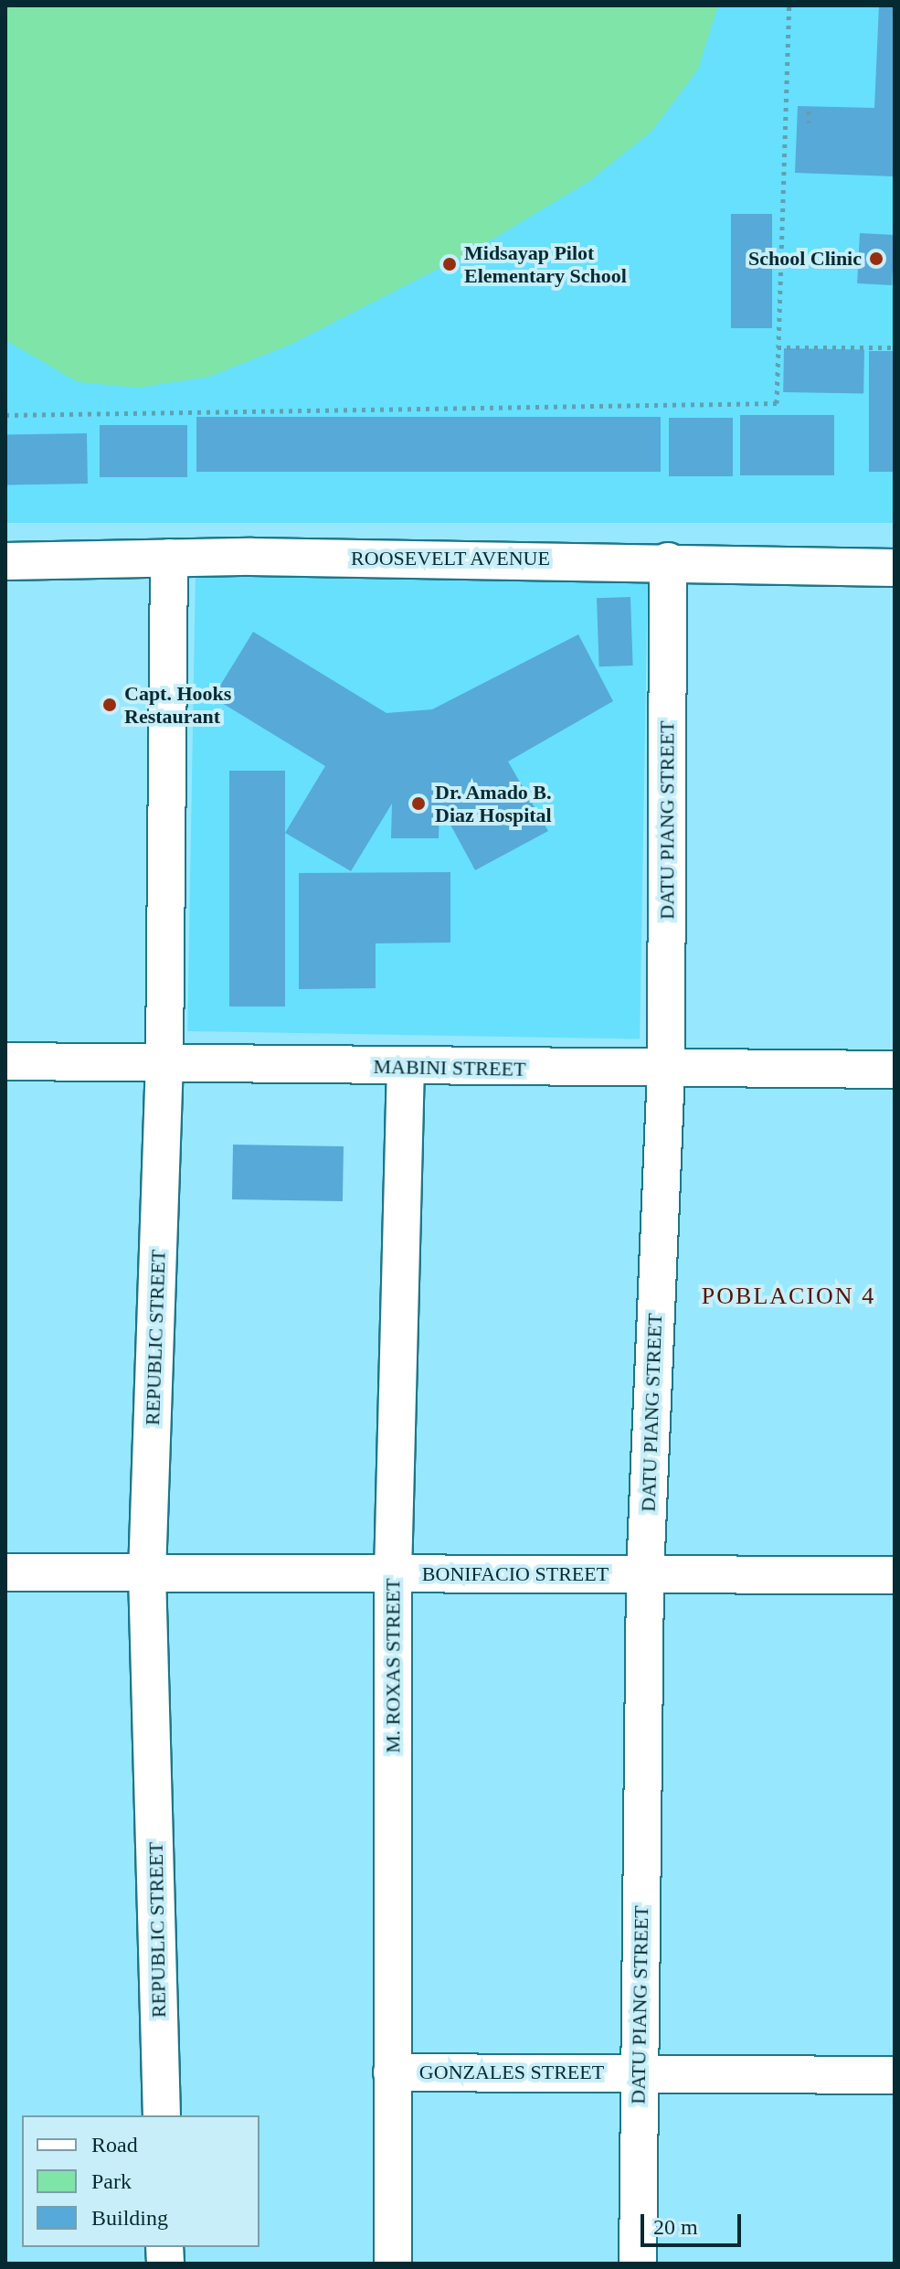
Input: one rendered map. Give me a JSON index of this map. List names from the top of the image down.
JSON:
{
  "streets": {
    "street": [
      "ROOSEVELT AVENUE",
      "DATU PIANG STREET",
      "MABINI STREET",
      "REPUBLIC STREET",
      "BONIFACIO STREET",
      "M. ROXAS STREET",
      "GONZALES STREET"
    ]
  },
  "crossings": [
    ["ROOSEVELT AVENUE", "DATU PIANG STREET"],
    ["ROOSEVELT AVENUE", "REPUBLIC STREET"],
    ["DATU PIANG STREET", "MABINI STREET"],
    ["DATU PIANG STREET", "BONIFACIO STREET"],
    ["DATU PIANG STREET", "GONZALES STREET"],
    ["MABINI STREET", "REPUBLIC STREET"],
    ["MABINI STREET", "M. ROXAS STREET"],
    ["REPUBLIC STREET", "BONIFACIO STREET"],
    ["BONIFACIO STREET", "M. ROXAS STREET"],
    ["M. ROXAS STREET", "GONZALES STREET"]
  ],
  "districts": ["POBLACION 4"],
  "places": [
    "School Clinic",
    "Midsayap Pilot Elementary School",
    "Capt. Hooks Restaurant",
    "Dr. Amado B. Diaz Hospital"
  ],
  "legend": ["Road", "Park", "Building"],
  "scale_bar": "20 m"
}
